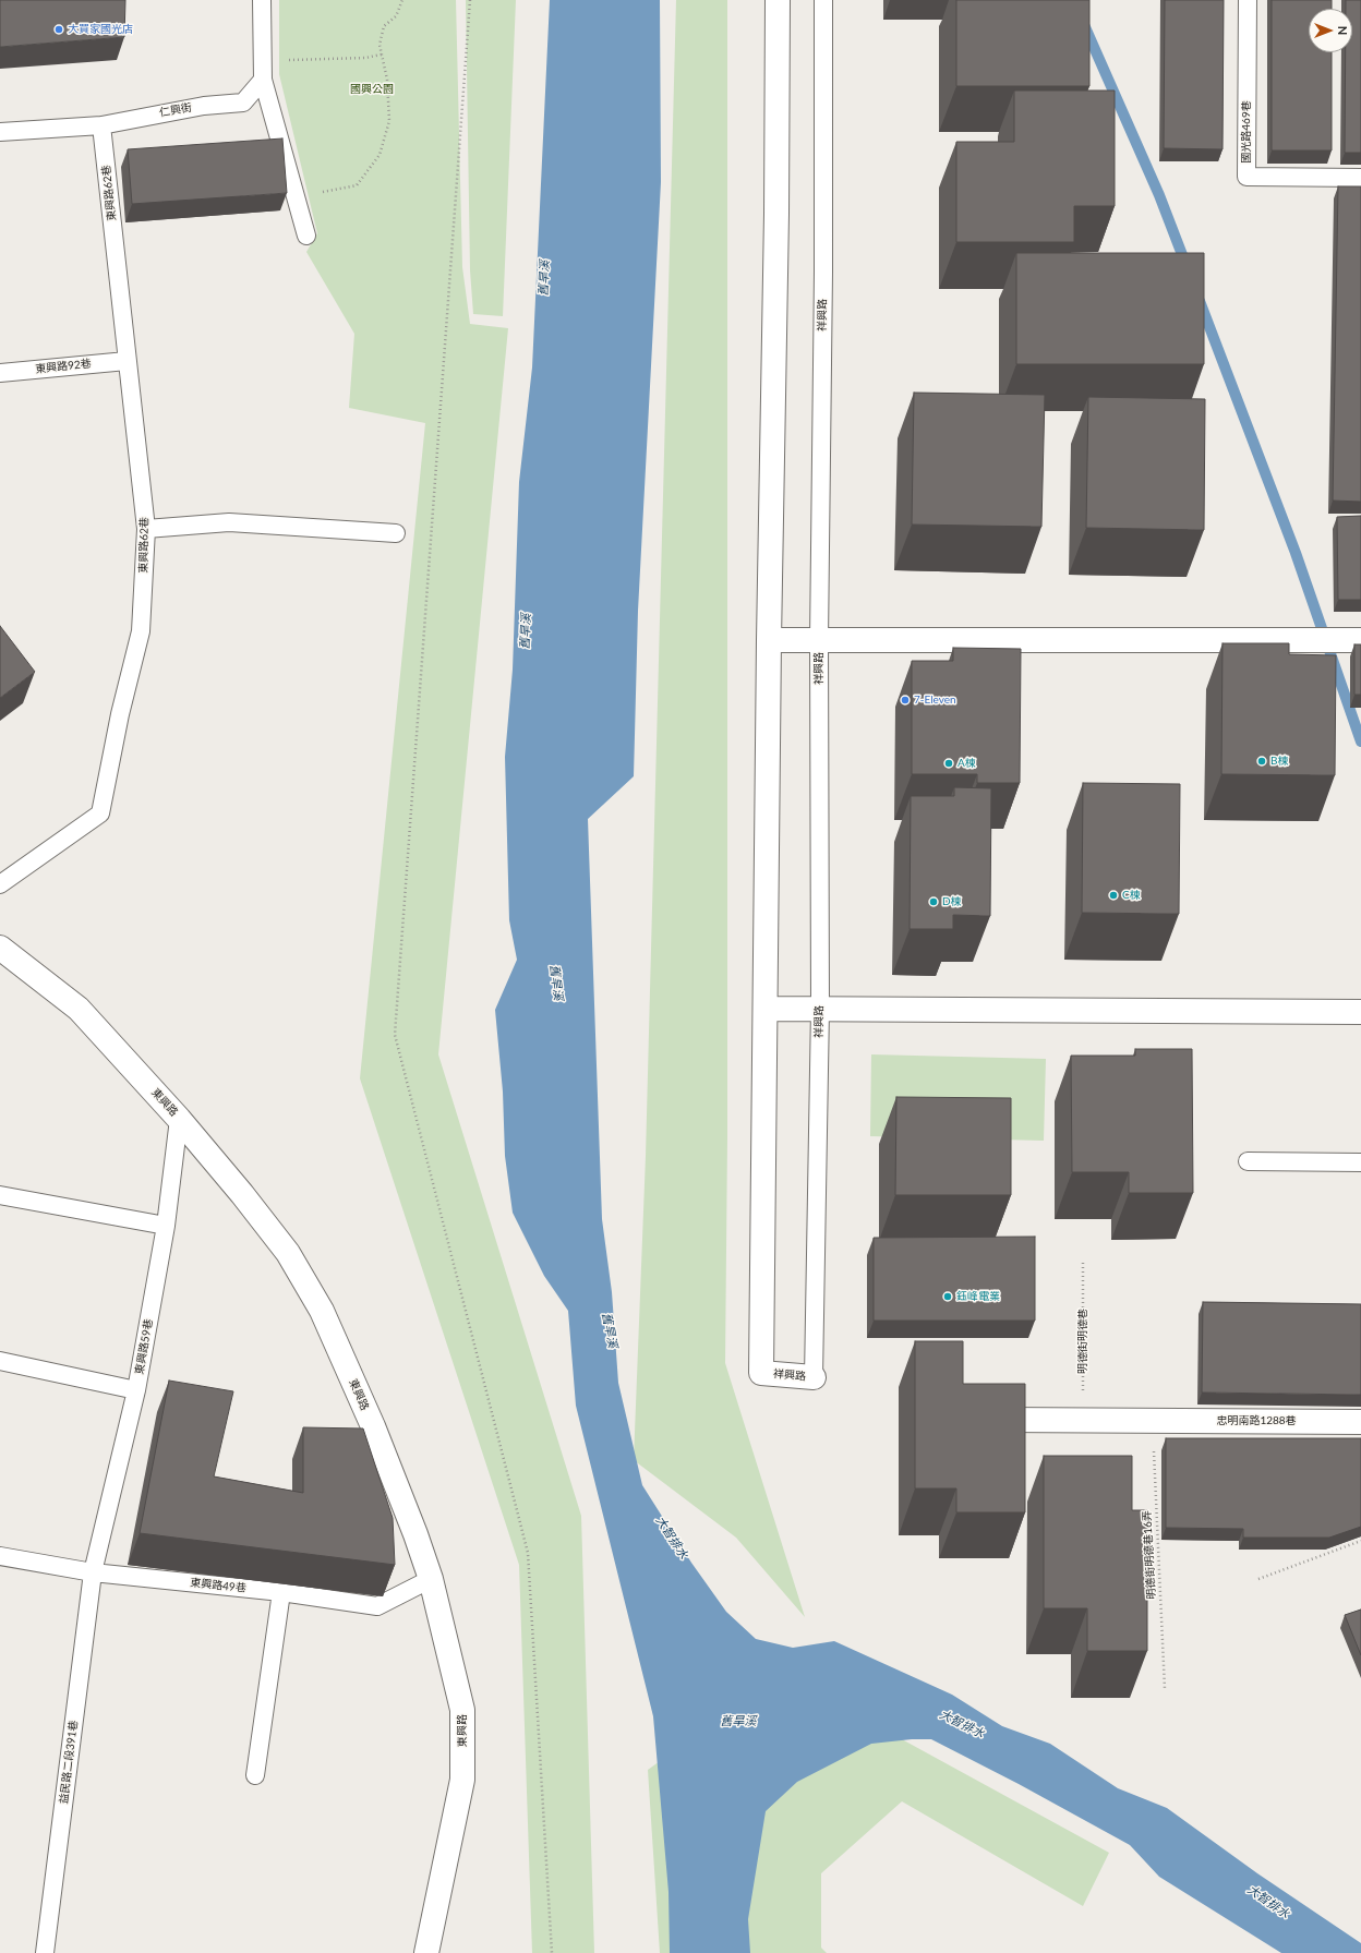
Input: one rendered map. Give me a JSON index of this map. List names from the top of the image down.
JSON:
{
  "streets": {
    "street": ["祥興路", "東興路", "忠明南路1288巷"],
    "lane": [
      "仁興街",
      "國光路469巷",
      "東興路62巷",
      "東興路92巷",
      "東興路59巷",
      "東興路49巷",
      "益民路二段391巷"
    ],
    "path": ["明德街明德巷", "明德街明德巷16弄"]
  },
  "crossings": [
    ["仁興街", "東興路62巷"],
    ["東興路62巷", "東興路92巷"],
    ["東興路", "東興路59巷"],
    ["東興路", "東興路49巷"],
    ["東興路59巷", "東興路49巷"],
    ["東興路59巷", "益民路二段391巷"],
    ["忠明南路1288巷", "明德街明德巷16弄"],
    ["東興路49巷", "益民路二段391巷"]
  ],
  "water": ["舊旱溪", "大智排水"],
  "parks": ["國興公園"],
  "places": [
    "大買家國光店",
    "7-Eleven",
    "B棟",
    "A棟",
    "C棟",
    "D棟",
    "鈺峰電業"
  ],
  "north": "right"
}
